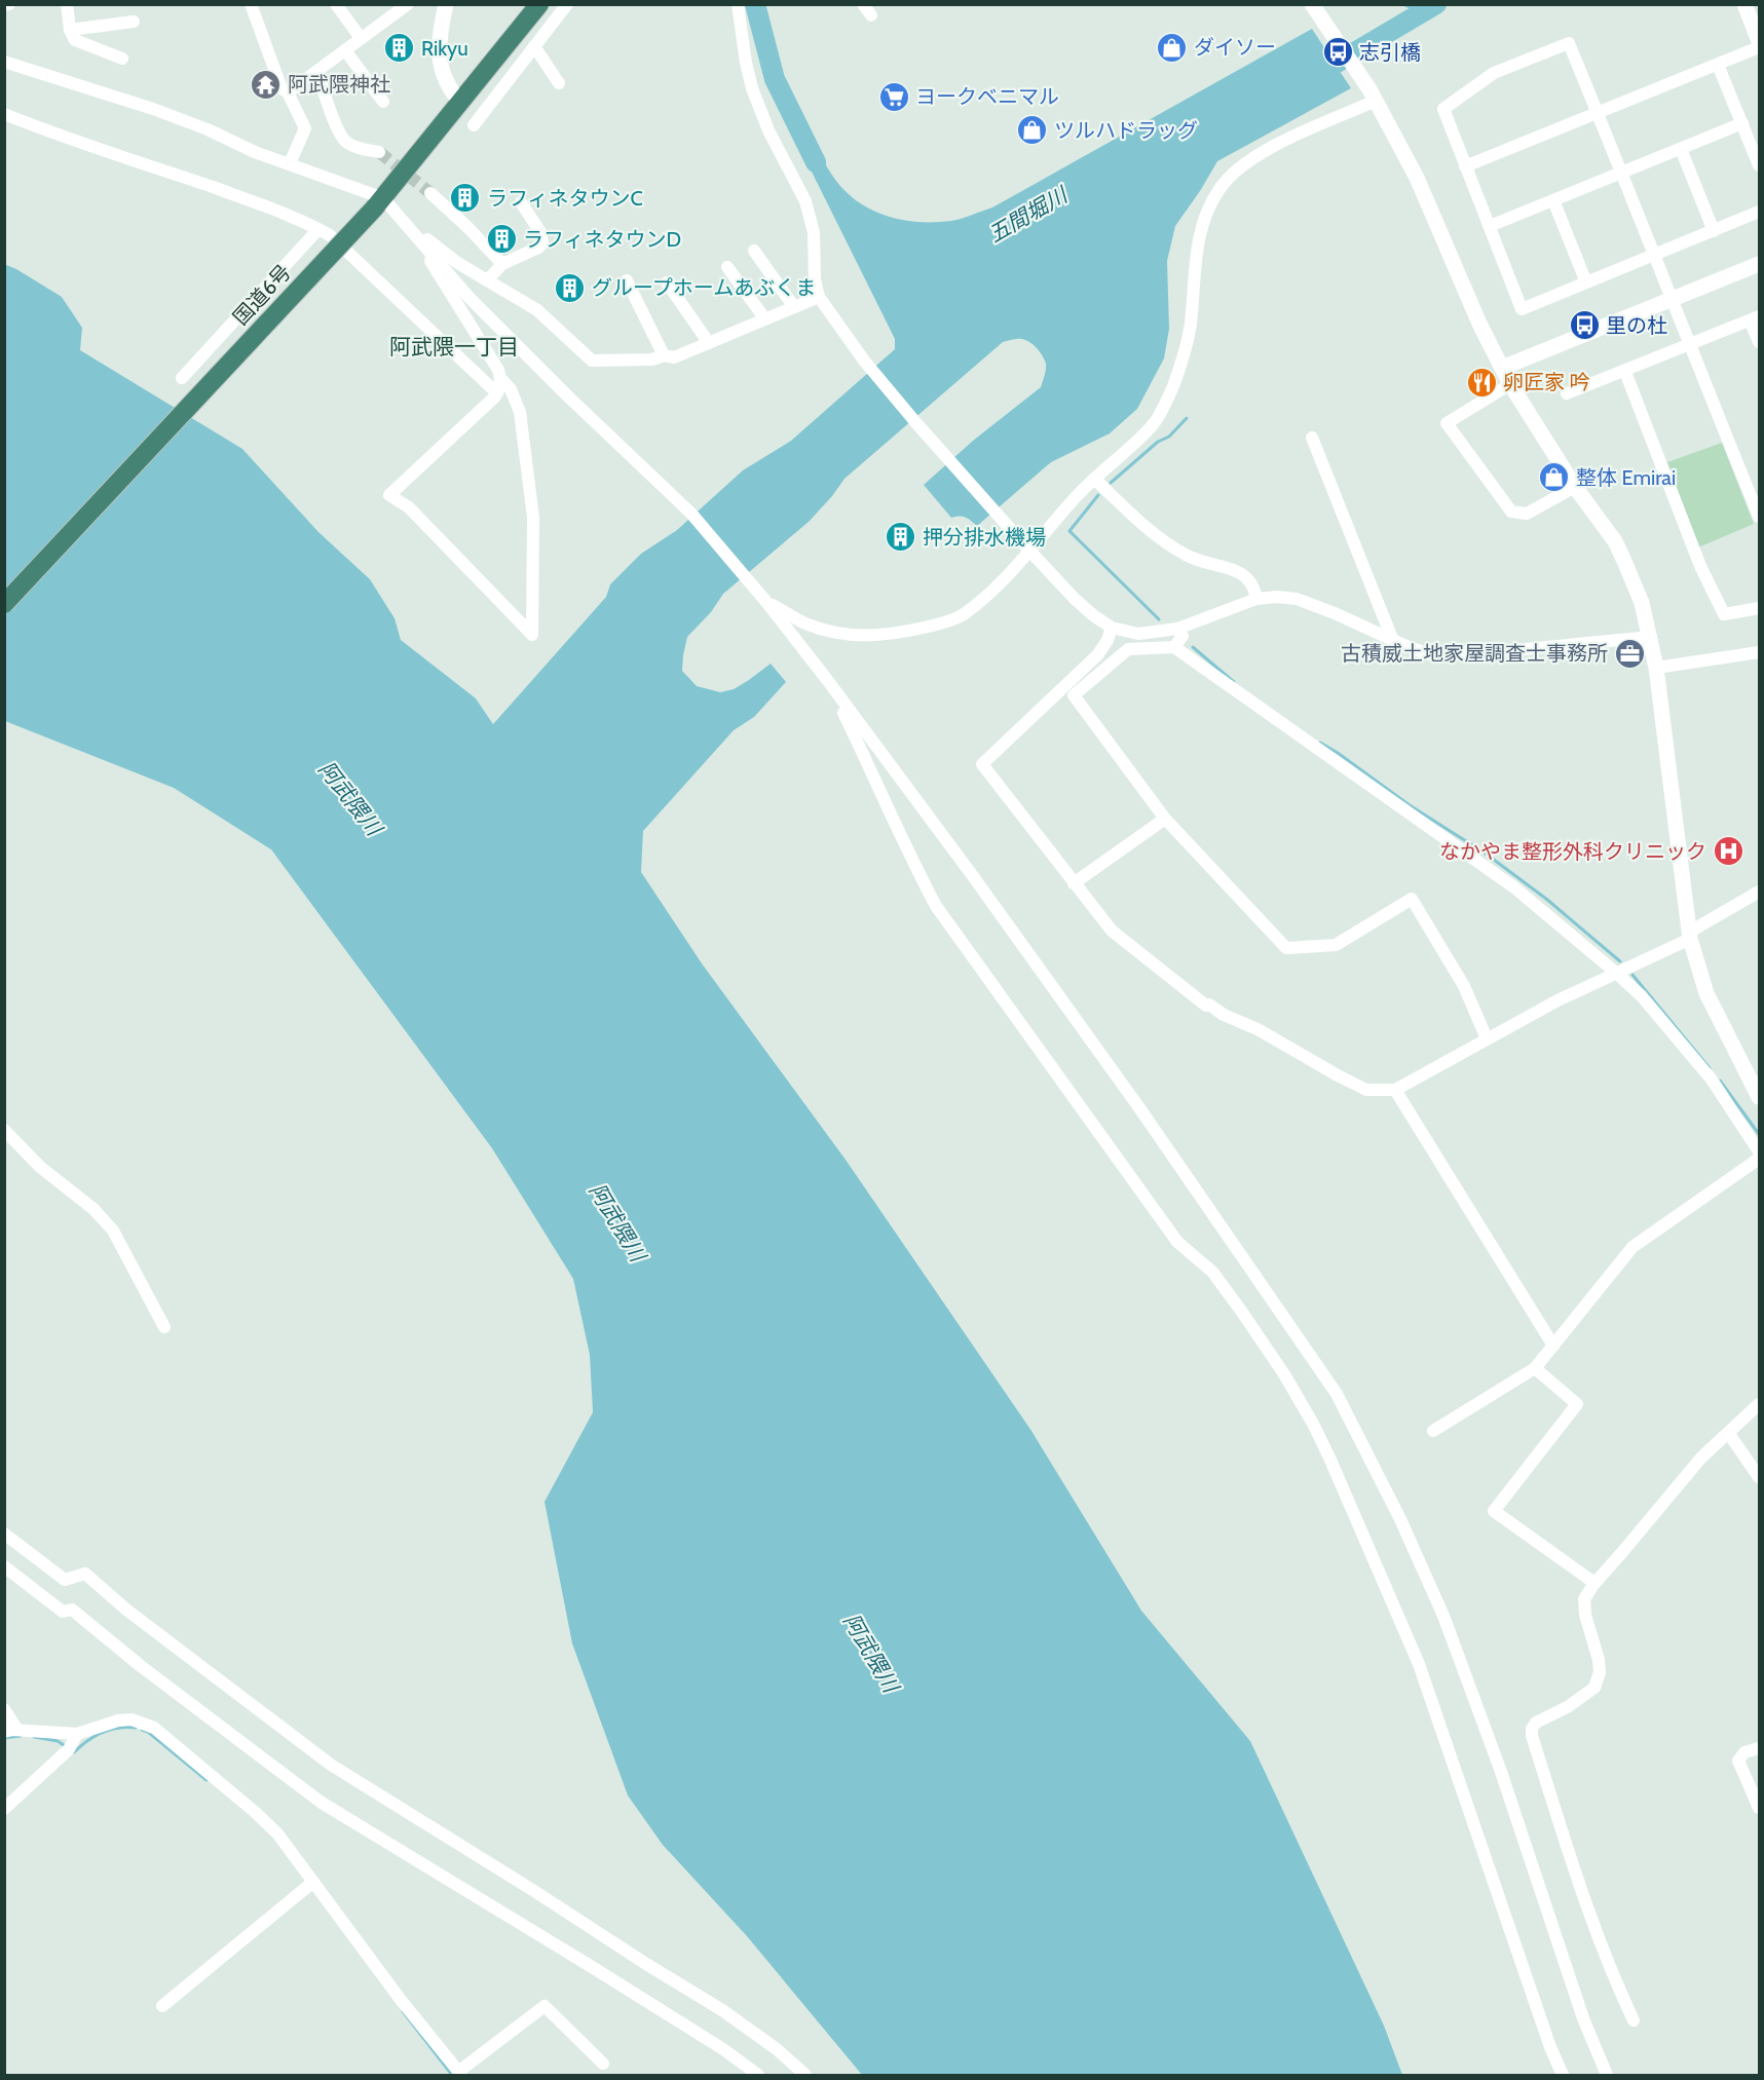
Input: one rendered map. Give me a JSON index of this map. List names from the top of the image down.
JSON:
{
  "streets": {
    "highway": ["国道6号"]
  },
  "districts": ["阿武隈一丁目"],
  "water": ["五間堀川", "阿武隈川"],
  "places": {
    "shop": ["ダイソー", "ツルハドラッグ", "整体 Emirai"],
    "building": [
      "Rikyu",
      "ラフィネタウンC",
      "ラフィネタウンD",
      "グループホームあぶくま",
      "押分排水機場"
    ],
    "bus stop": ["志引橋", "里の杜"],
    "temple": ["阿武隈神社"],
    "supermarket": ["ヨークベニマル"],
    "restaurant": ["卵匠家 吟"],
    "office": ["古積威土地家屋調査士事務所"],
    "hospital": ["なかやま整形外科クリニック"]
  }
}
